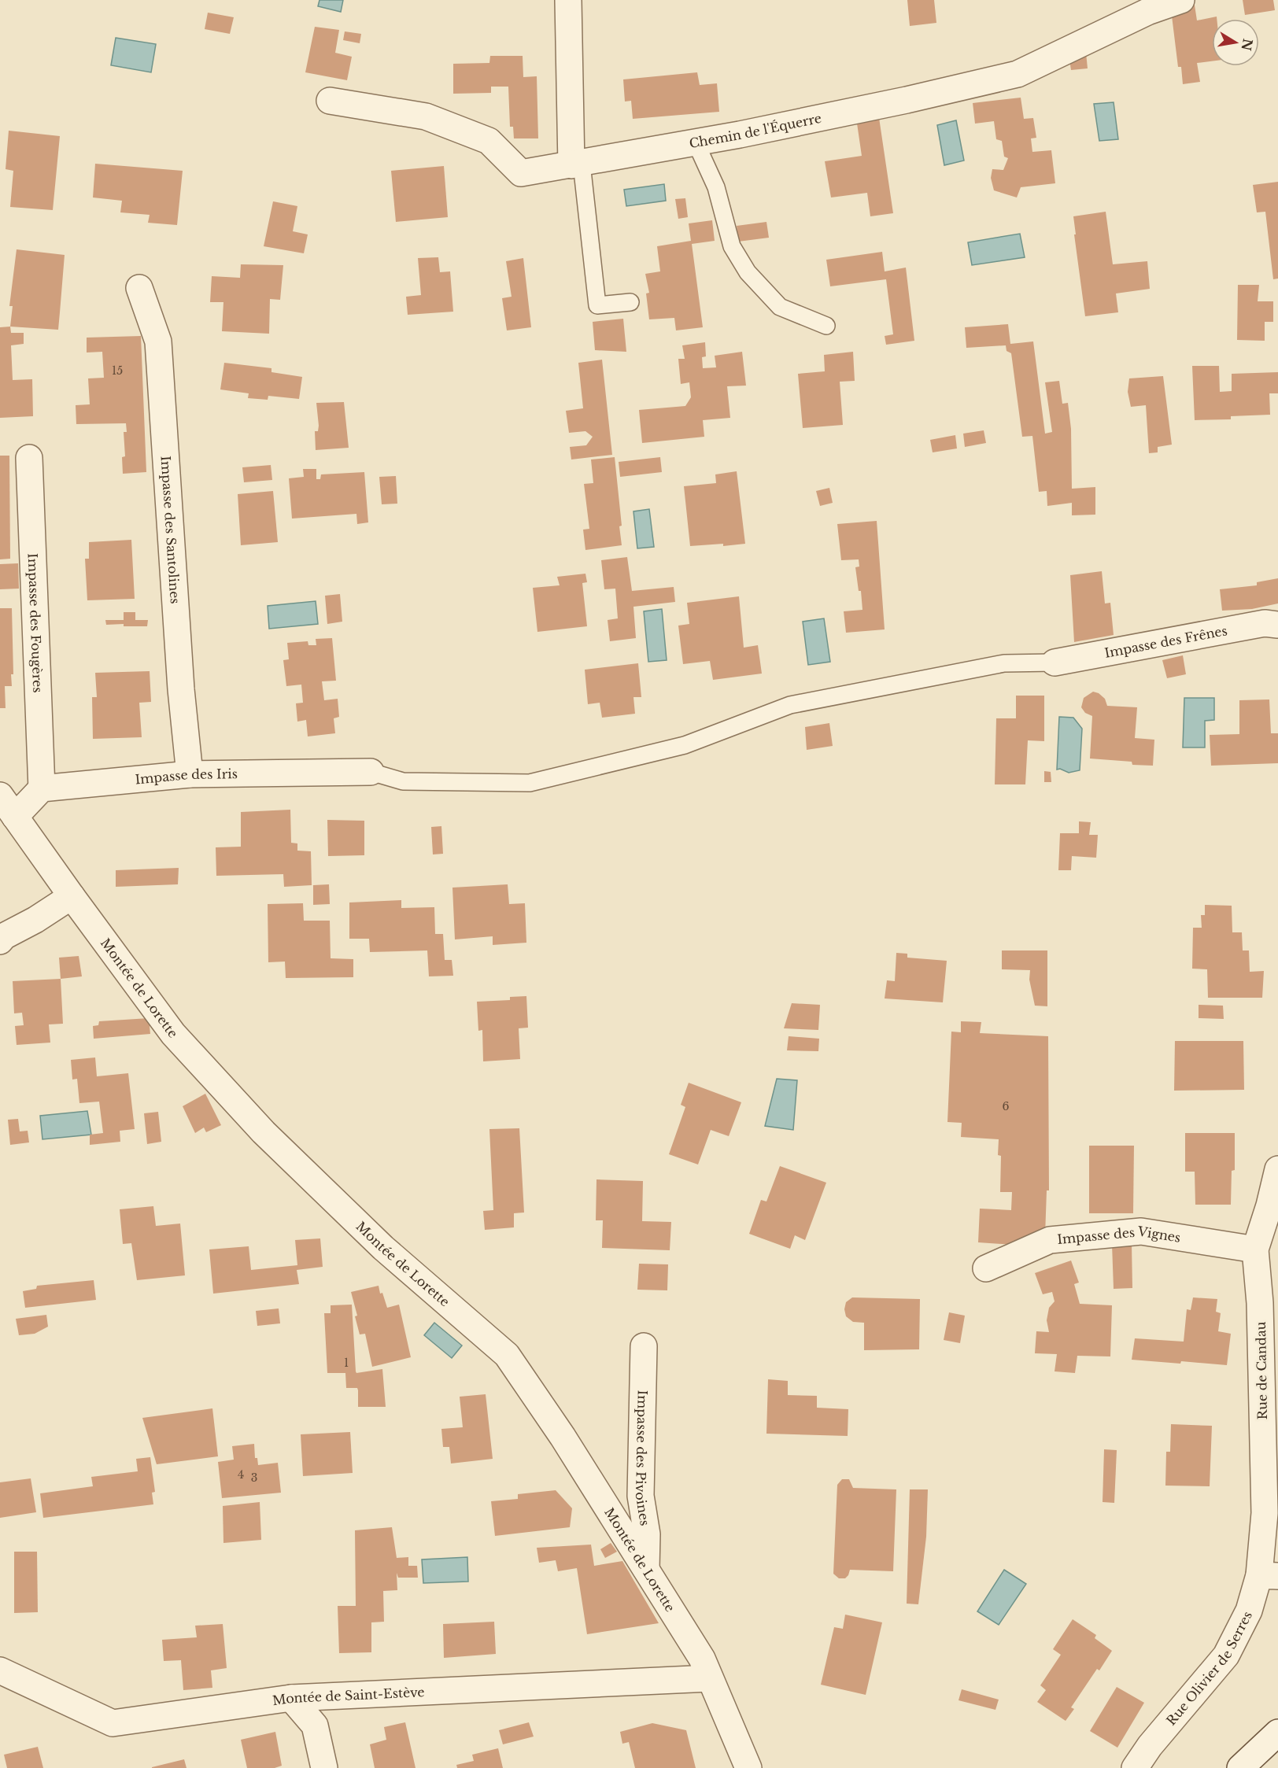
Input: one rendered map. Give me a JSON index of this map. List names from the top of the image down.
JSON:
{
  "streets": {
    "street": [
      "Chemin de l'Équerre",
      "Impasse des Santolines",
      "Impasse des Fougères",
      "Impasse des Frênes",
      "Impasse des Iris",
      "Montée de Lorette",
      "Impasse des Vignes",
      "Rue de Candau",
      "Impasse des Pivoines",
      "Rue Olivier de Serres",
      "Montée de Saint-Estève"
    ]
  },
  "crossings": [
    ["Impasse des Santolines", "Impasse des Iris"],
    ["Impasse des Fougères", "Impasse des Iris"],
    ["Montée de Lorette", "Impasse des Pivoines"],
    ["Montée de Lorette", "Montée de Saint-Estève"],
    ["Impasse des Vignes", "Rue de Candau"],
    ["Rue de Candau", "Rue Olivier de Serres"]
  ],
  "house_numbers": [
    "15",
    "6",
    "1",
    "4",
    "3"
  ],
  "north": "right"
}
